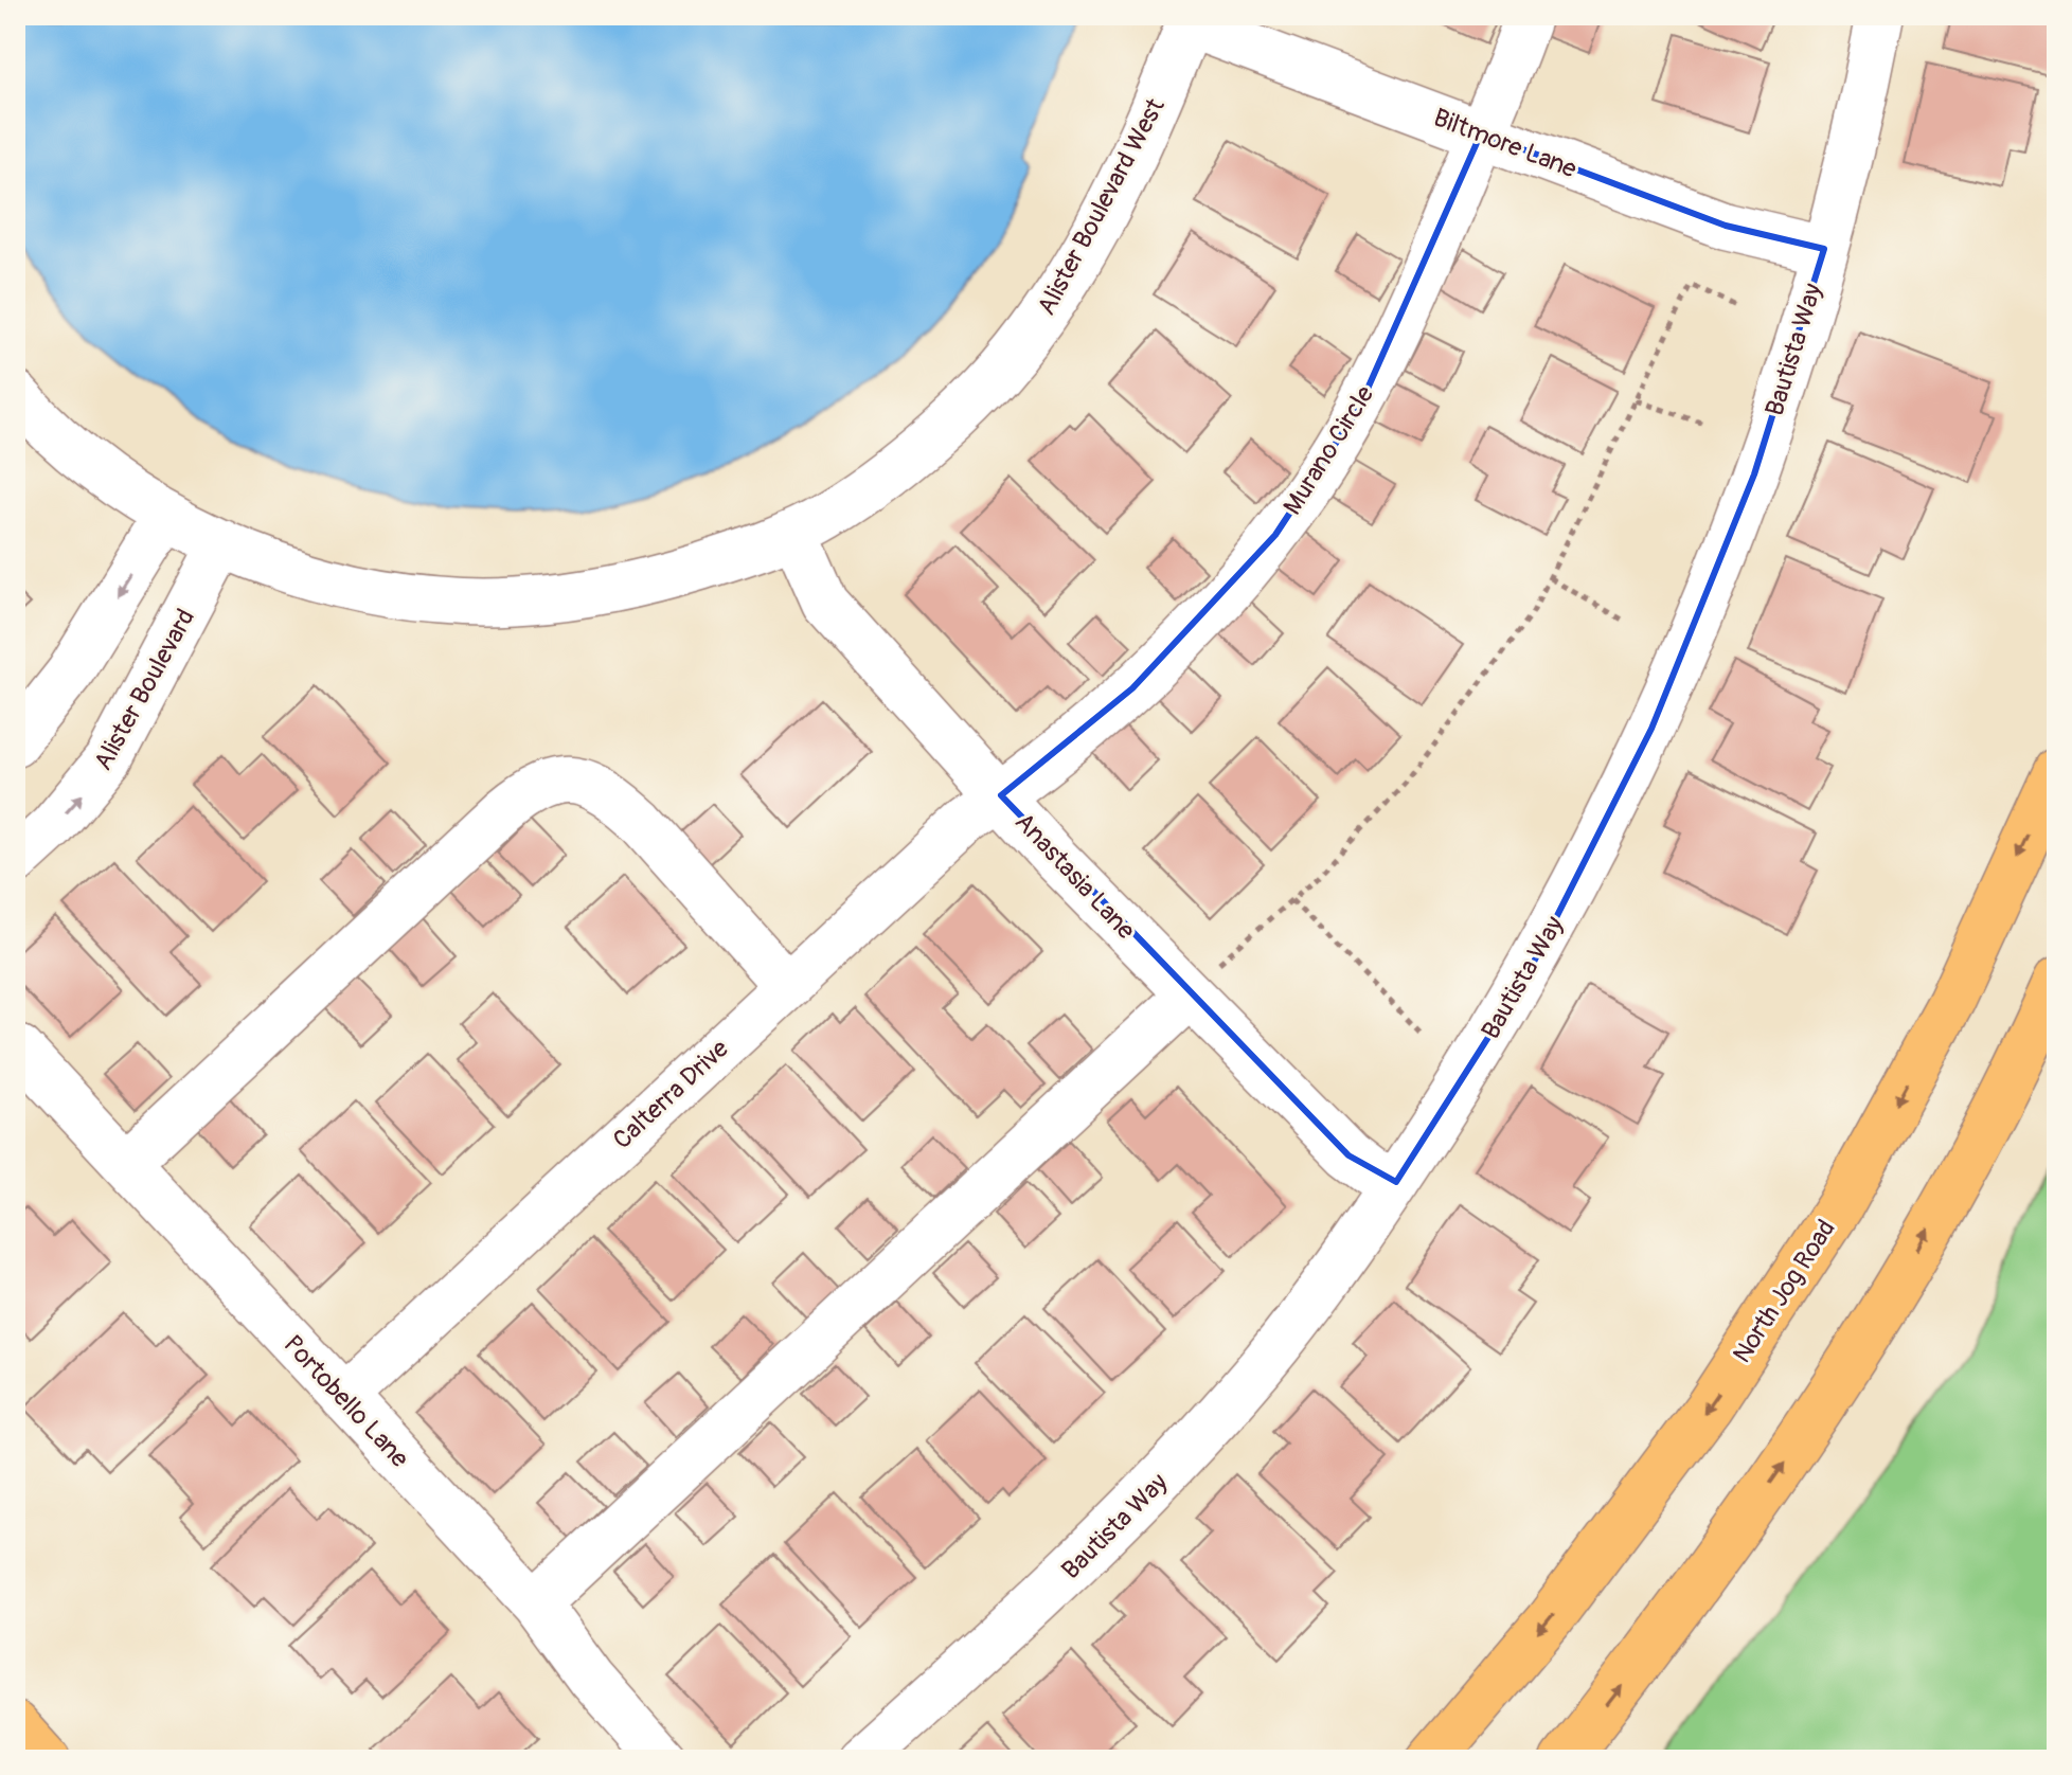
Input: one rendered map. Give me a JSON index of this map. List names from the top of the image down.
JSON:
{
  "streets": {
    "main road": ["North Jog Road"],
    "street": [
      "Biltmore Lane",
      "Alister Boulevard West",
      "Bautista Way",
      "Murano Circle",
      "Alister Boulevard",
      "Anastasia Lane",
      "Calterra Drive",
      "Portobello Lane"
    ]
  },
  "crossings": [
    ["Biltmore Lane", "Alister Boulevard West"],
    ["Biltmore Lane", "Bautista Way"],
    ["Biltmore Lane", "Murano Circle"],
    ["Alister Boulevard West", "Alister Boulevard"],
    ["Alister Boulevard West", "Anastasia Lane"],
    ["Bautista Way", "Anastasia Lane"],
    ["Murano Circle", "Anastasia Lane"],
    ["Murano Circle", "Calterra Drive"],
    ["Anastasia Lane", "Calterra Drive"],
    ["Calterra Drive", "Portobello Lane"]
  ]
}
